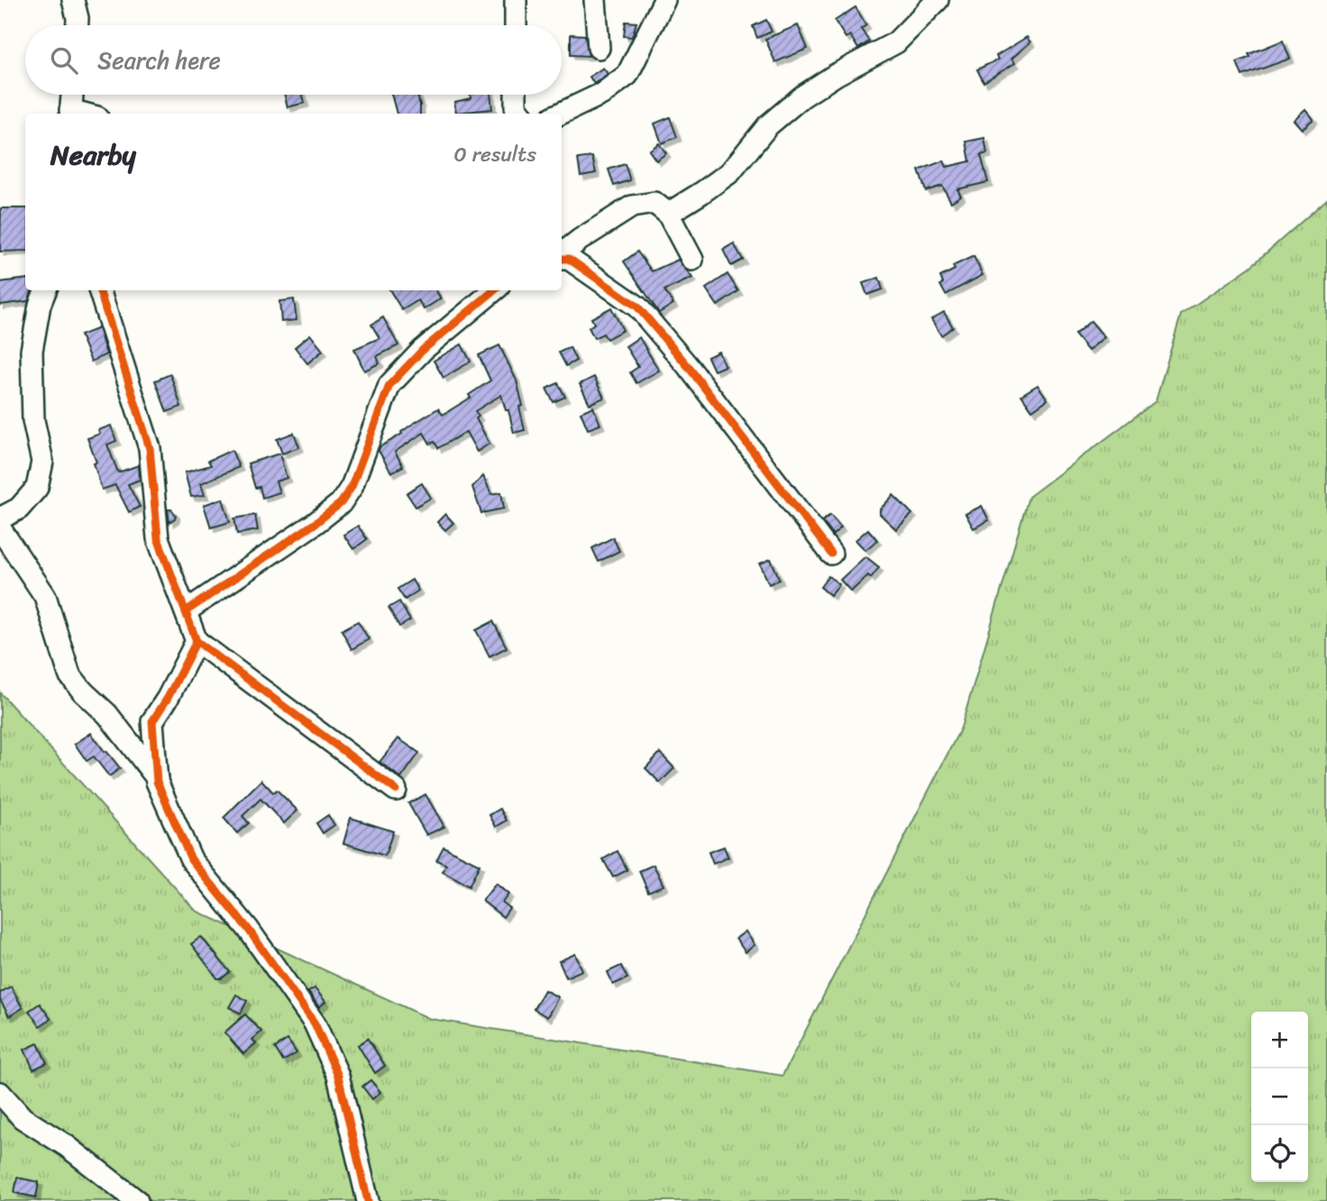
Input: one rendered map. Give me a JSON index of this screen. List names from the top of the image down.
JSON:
{
  "page": {
    "search": "Search here",
    "heading": ["Nearby", "0 results"],
    "map_buttons": ["+", "−"]
  }
}
